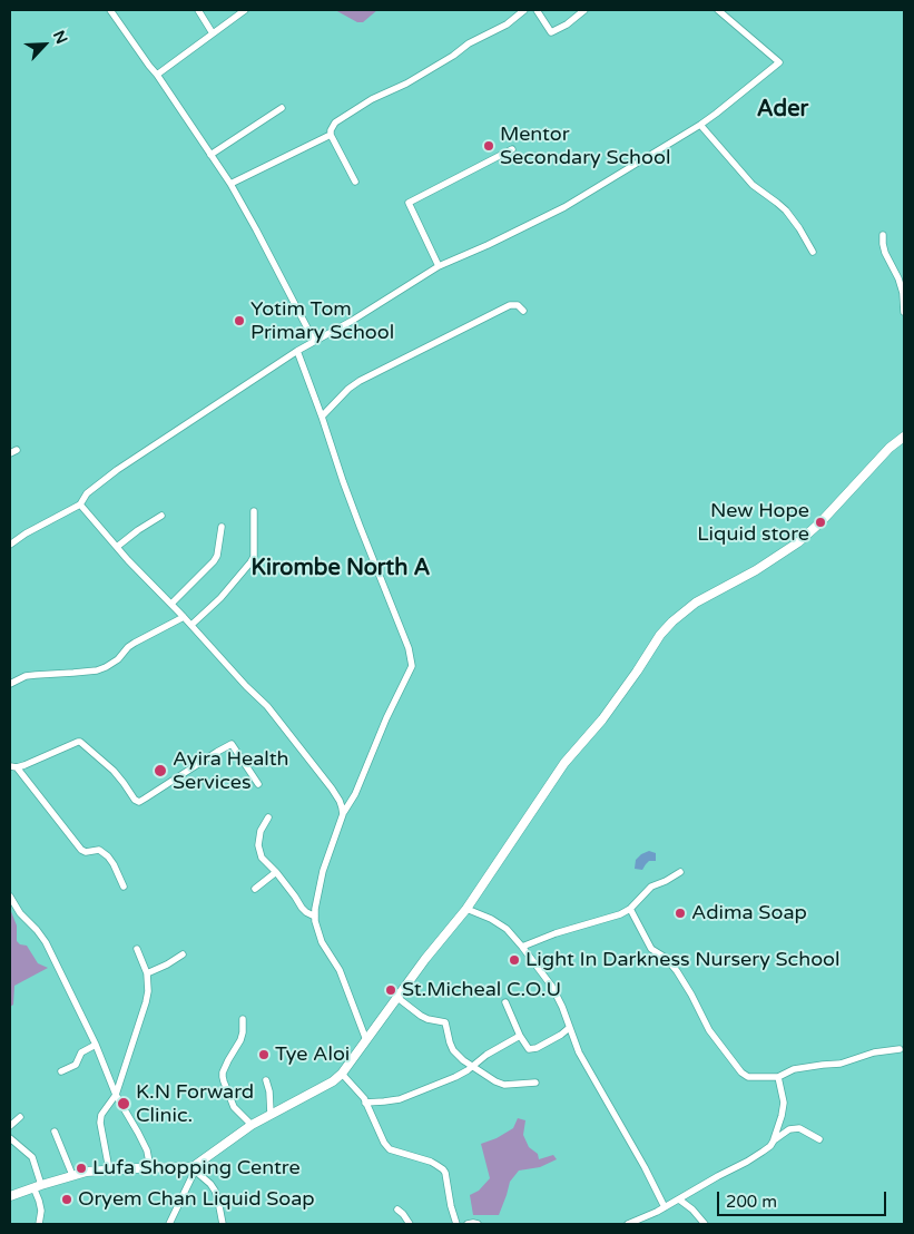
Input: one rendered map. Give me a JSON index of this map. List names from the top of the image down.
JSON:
{
  "districts": ["Ader", "Kirombe North A"],
  "places": [
    "Mentor Secondary School",
    "Yotim Tom Primary School",
    "New Hope Liquid store",
    "Ayira Health Services",
    "Adima Soap",
    "Light In Darkness Nursery School",
    "St.Micheal C.O.U",
    "Tye Aloi",
    "K.N Forward Clinic.",
    "Lufa Shopping Centre",
    "Oryem Chan Liquid Soap"
  ],
  "scale_bar": "200 m",
  "north": "top right"
}
